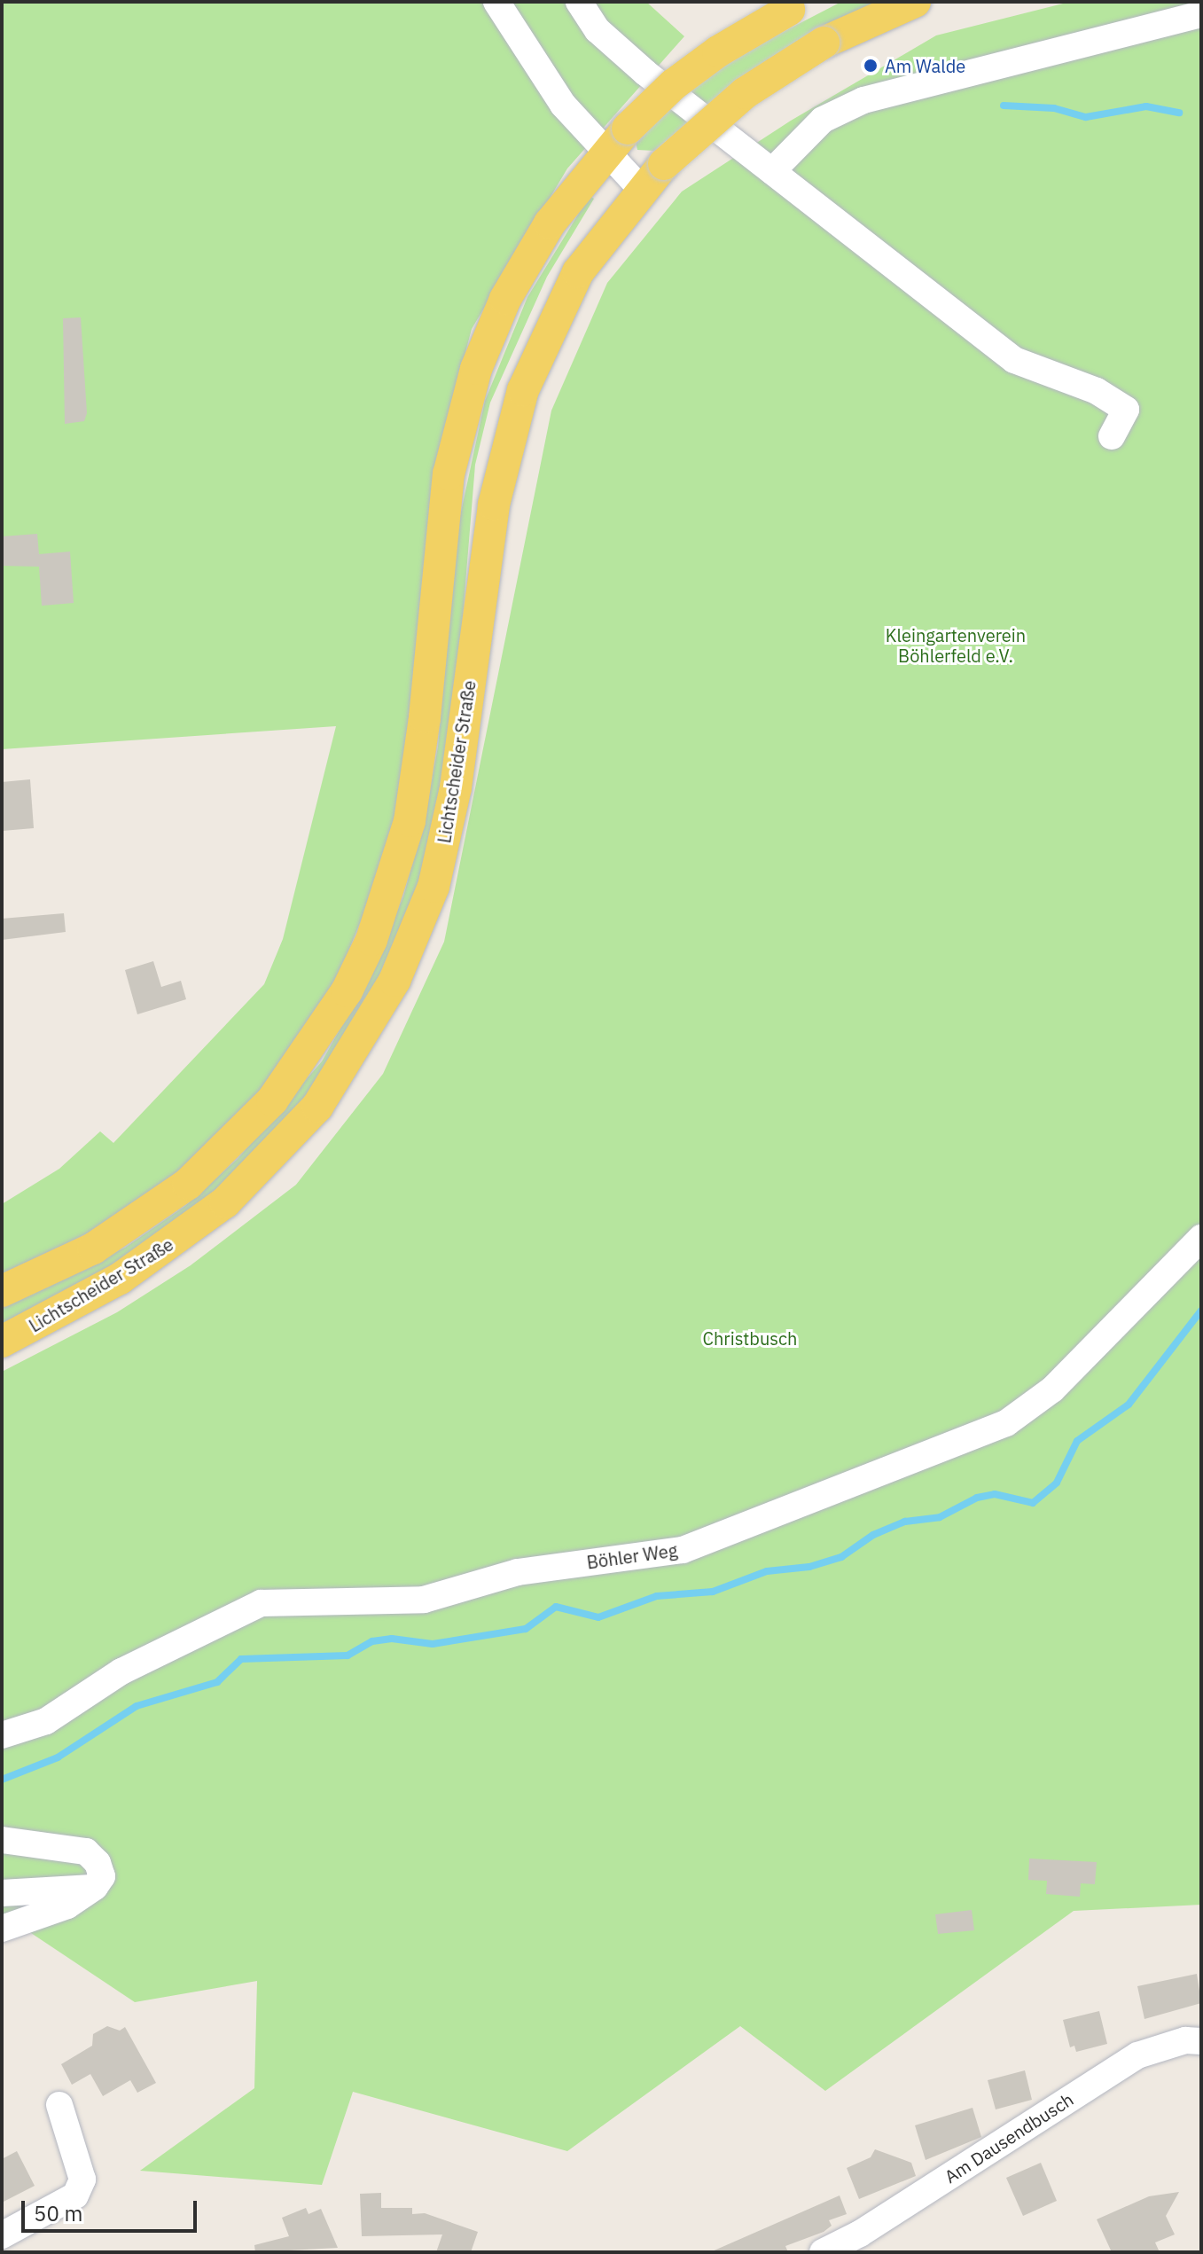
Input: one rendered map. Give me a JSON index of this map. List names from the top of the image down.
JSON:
{
  "streets": {
    "main road": ["Lichtscheider Straße"],
    "street": ["Böhler Weg", "Am Dausendbusch"]
  },
  "parks": ["Kleingartenverein Böhlerfeld e.V.", "Christbusch"],
  "places": ["Am Walde"],
  "scale_bar": "50 m"
}
